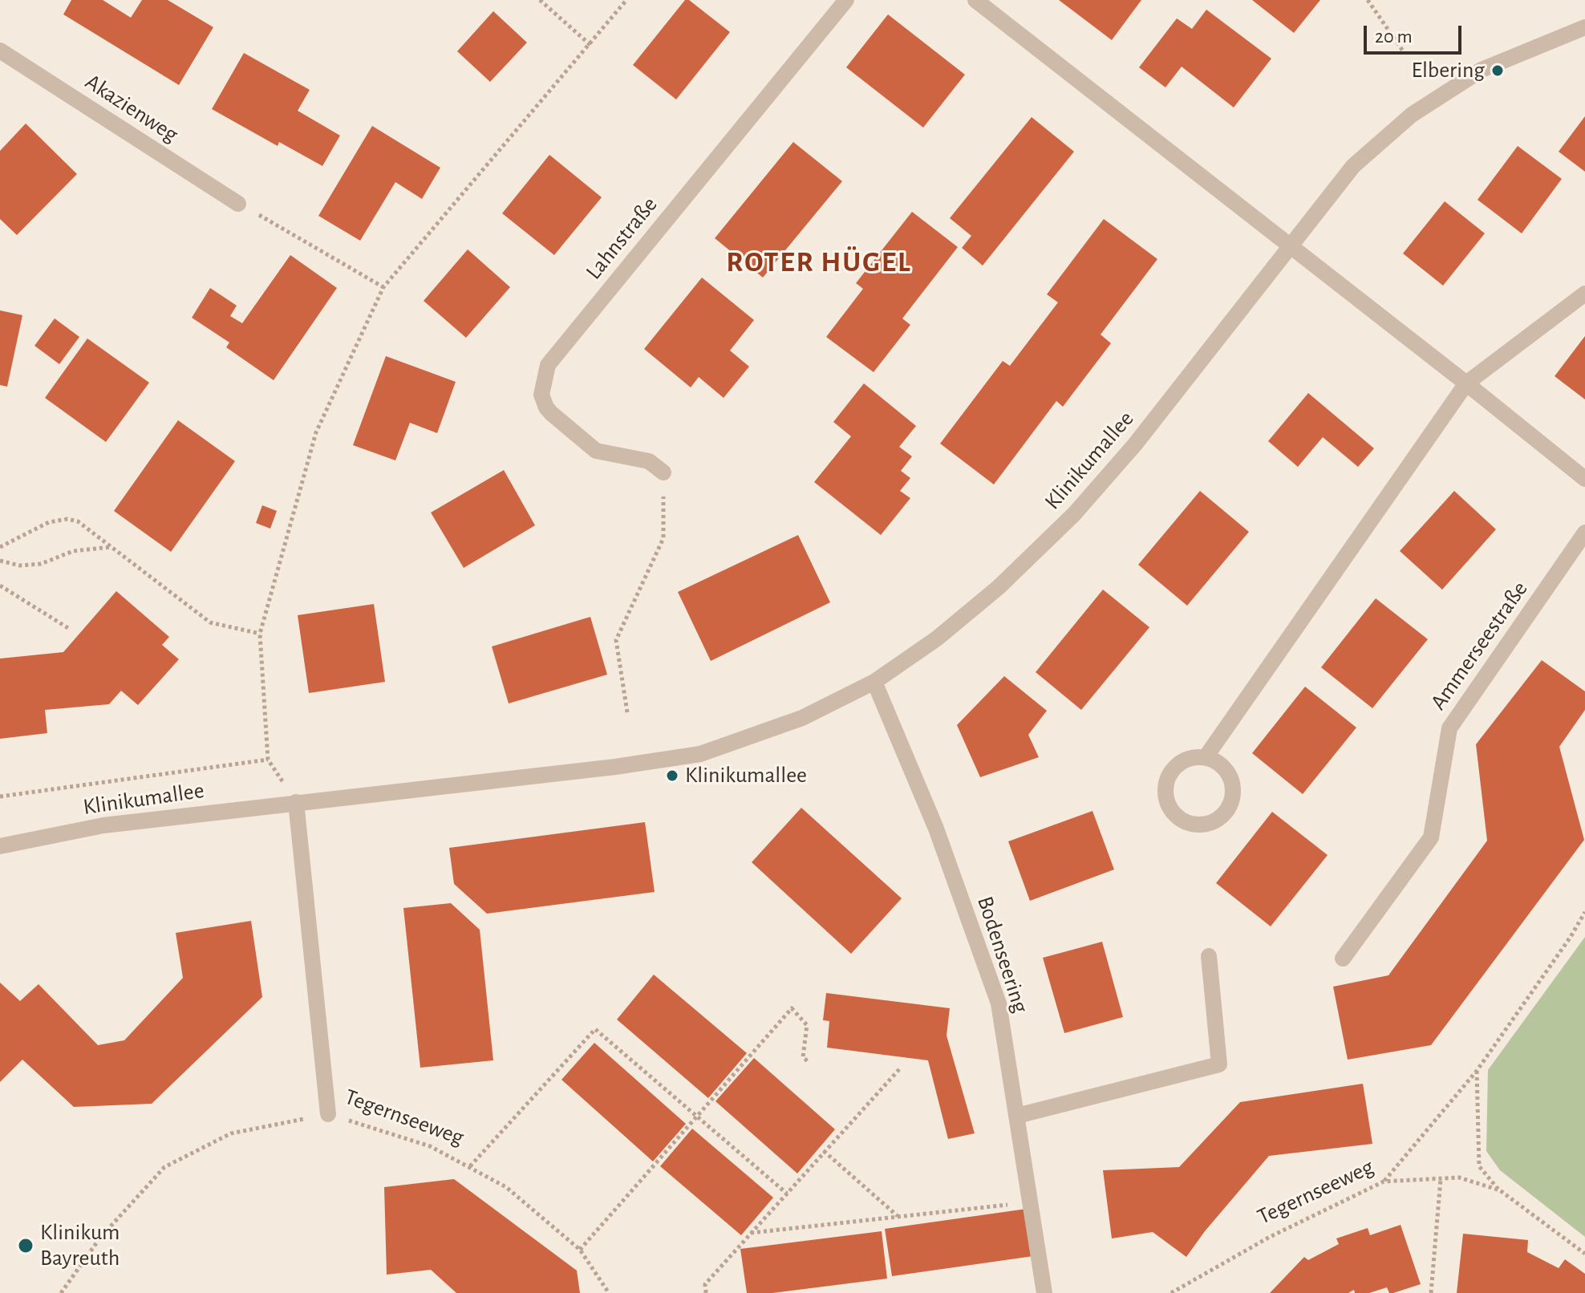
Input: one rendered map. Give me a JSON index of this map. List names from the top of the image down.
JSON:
{
  "streets": {
    "street": [
      "Akazienweg",
      "Lahnstraße",
      "Klinikumallee",
      "Ammerseestraße",
      "Bodenseering",
      "Tegernseeweg"
    ]
  },
  "crossings": [
    ["Klinikumallee", "Bodenseering"],
    ["Klinikumallee", "Tegernseeweg"]
  ],
  "districts": ["ROTER HÜGEL"],
  "places": ["Elbering", "Klinikumallee", "Klinikum Bayreuth"],
  "scale_bar": "20 m"
}
